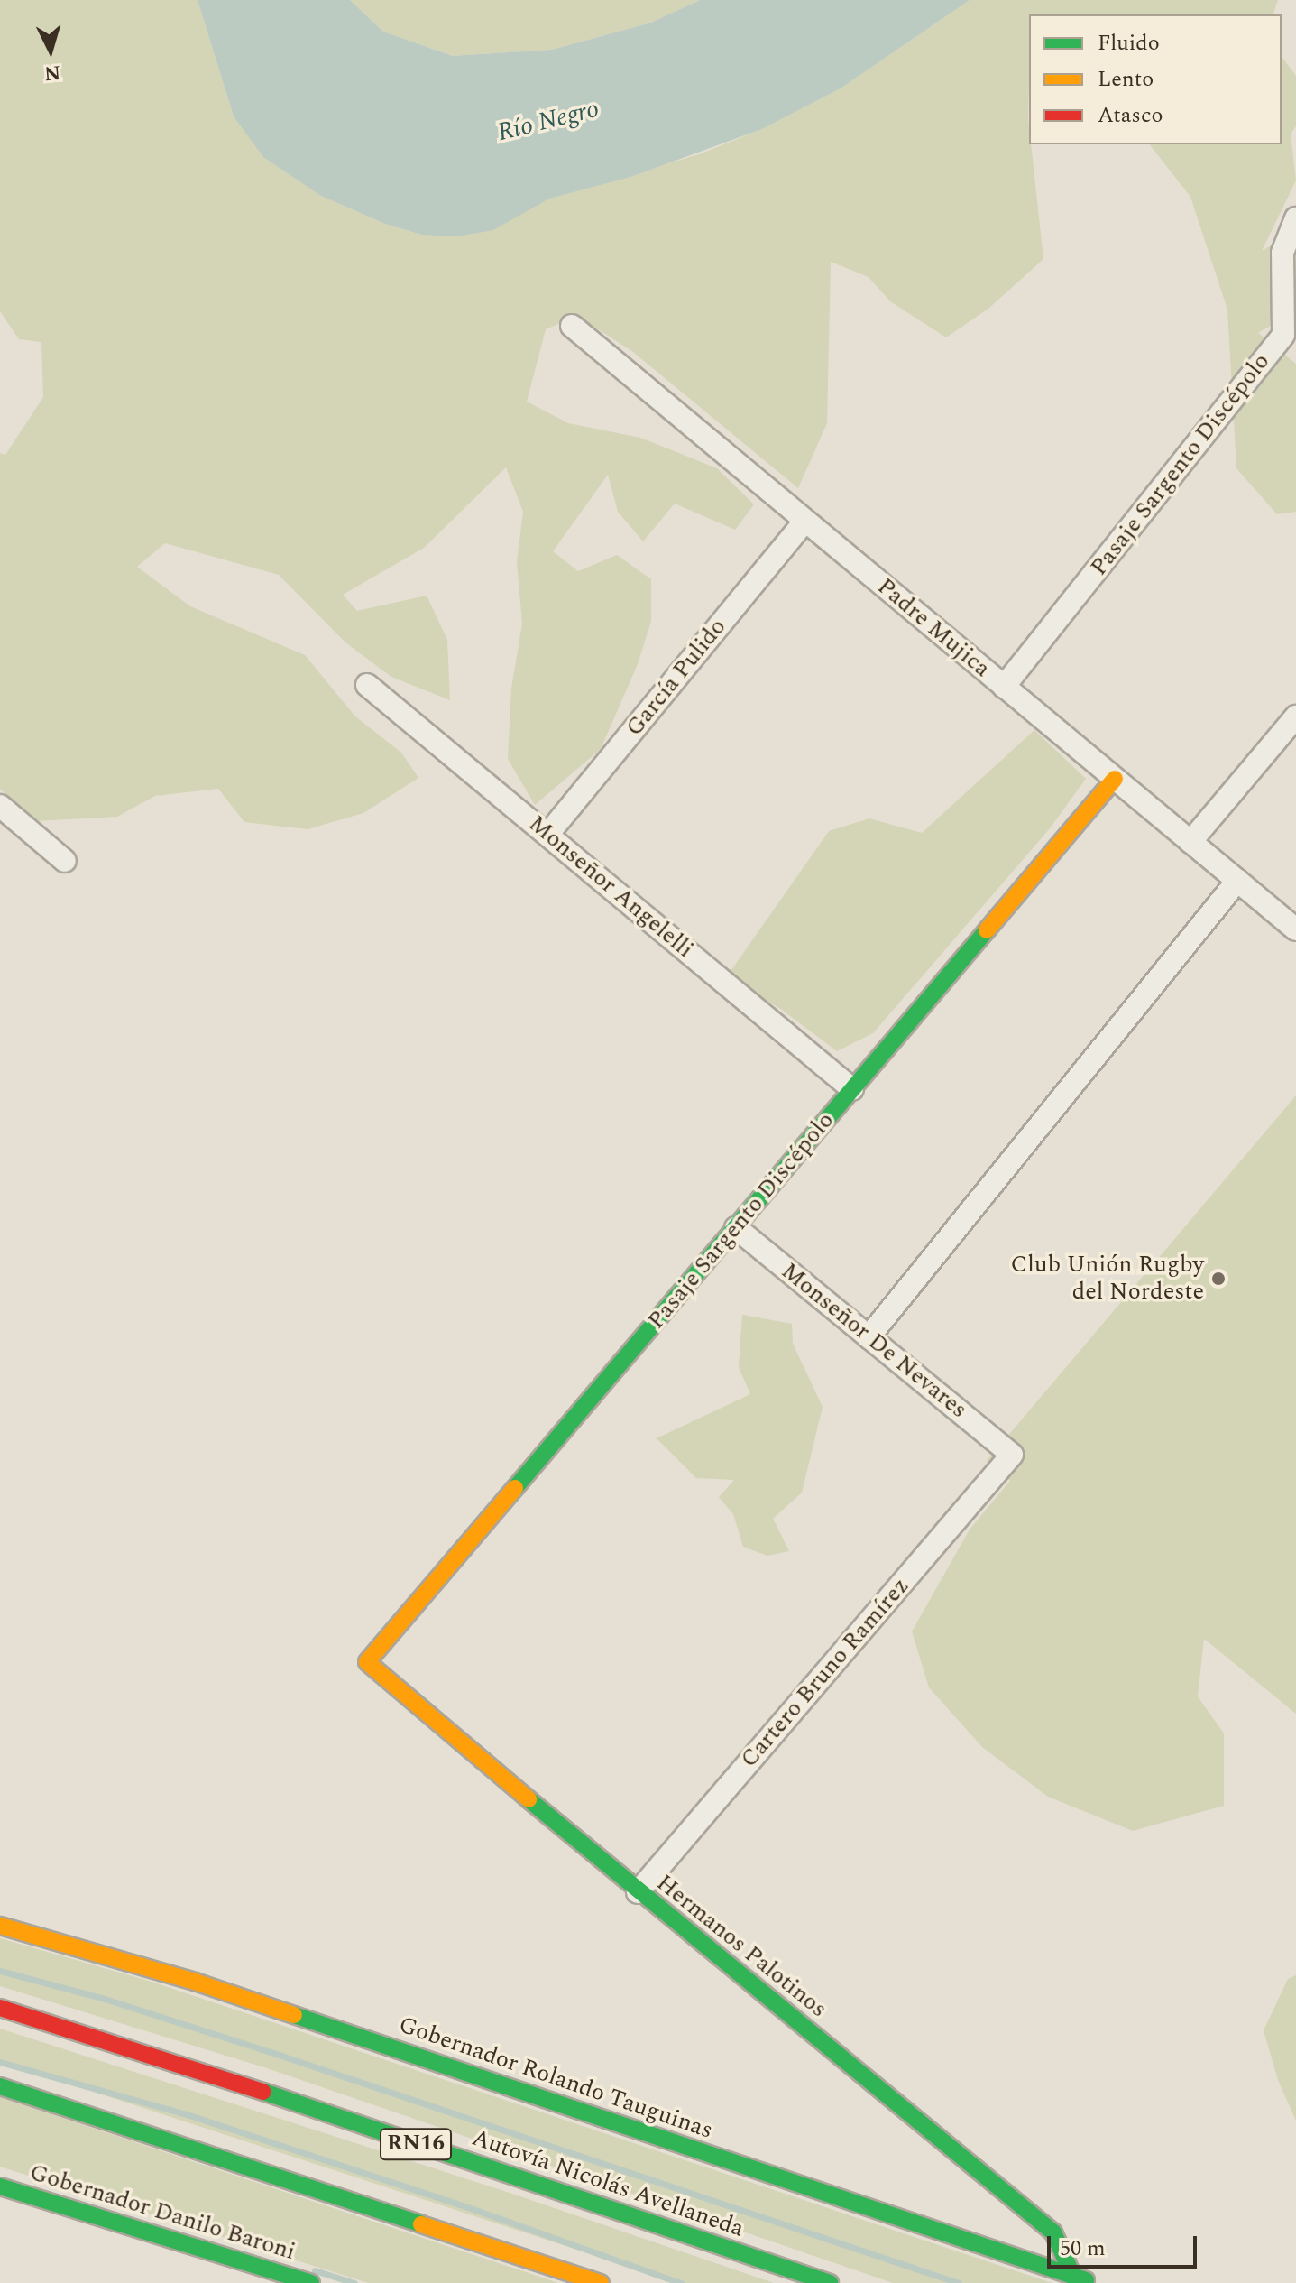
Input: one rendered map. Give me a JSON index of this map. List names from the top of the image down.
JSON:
{
  "streets": {
    "main road": [
      "Pasaje Sargento Discépolo",
      "Hermanos Palotinos",
      "Gobernador Rolando Tauguinas",
      "RN16",
      "Autovía Nicolás Avellaneda",
      "Gobernador Danilo Baroni"
    ],
    "street": [
      "Padre Mujica",
      "García Pulido",
      "Monseñor Angelelli",
      "Monseñor De Nevares",
      "Cartero Bruno Ramírez"
    ]
  },
  "crossings": [
    ["Pasaje Sargento Discépolo", "Padre Mujica"],
    ["Pasaje Sargento Discépolo", "Monseñor Angelelli"],
    ["Pasaje Sargento Discépolo", "Monseñor De Nevares"],
    ["Pasaje Sargento Discépolo", "Hermanos Palotinos"],
    ["Padre Mujica", "García Pulido"],
    ["García Pulido", "Monseñor Angelelli"],
    ["Monseñor De Nevares", "Cartero Bruno Ramírez"],
    ["Cartero Bruno Ramírez", "Hermanos Palotinos"],
    ["Hermanos Palotinos", "Gobernador Rolando Tauguinas"]
  ],
  "water": ["Río Negro"],
  "places": ["Club Unión Rugby del Nordeste"],
  "legend": ["Fluido", "Lento", "Atasco"],
  "scale_bar": "50 m",
  "north": "bottom"
}
